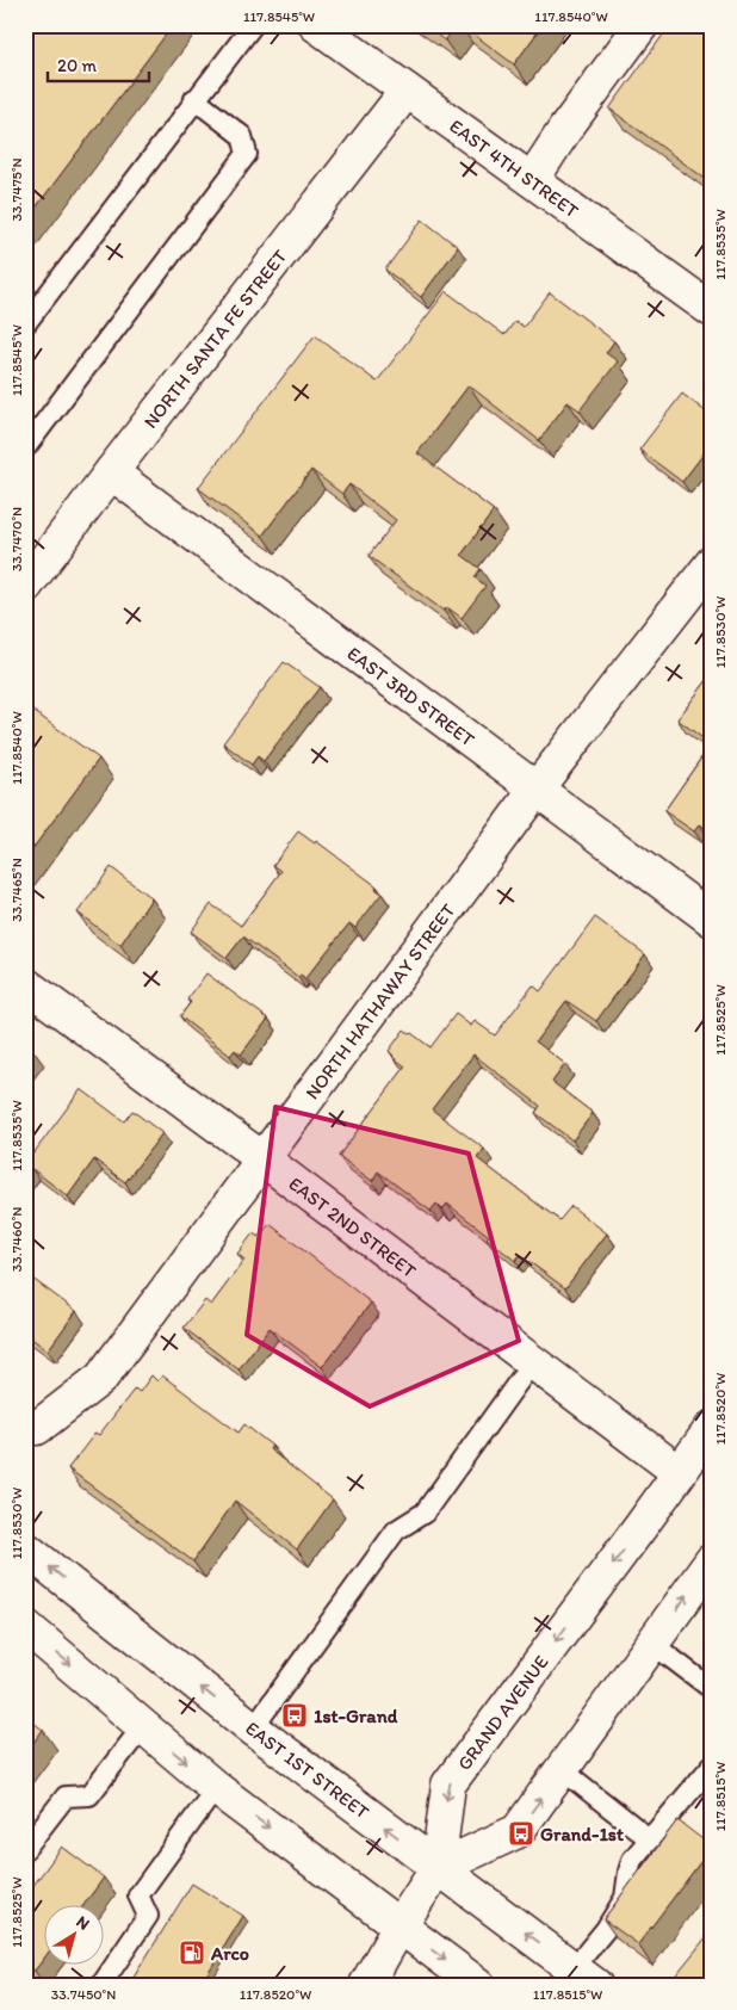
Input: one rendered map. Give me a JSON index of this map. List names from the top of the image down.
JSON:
{
  "streets": {
    "street": [
      "EAST 4TH STREET",
      "NORTH SANTA FE STREET",
      "EAST 3RD STREET",
      "NORTH HATHAWAY STREET",
      "EAST 2ND STREET",
      "GRAND AVENUE",
      "EAST 1ST STREET"
    ]
  },
  "crossings": [
    ["EAST 4TH STREET", "NORTH SANTA FE STREET"],
    ["NORTH SANTA FE STREET", "EAST 3RD STREET"],
    ["EAST 3RD STREET", "NORTH HATHAWAY STREET"],
    ["NORTH HATHAWAY STREET", "EAST 2ND STREET"],
    ["EAST 2ND STREET", "GRAND AVENUE"],
    ["GRAND AVENUE", "EAST 1ST STREET"]
  ],
  "places": {
    "bus stop": ["1st-Grand", "Grand-1st"],
    "fuel station": ["Arco"]
  },
  "scale_bar": "20 m",
  "north": "top right",
  "coordinates": [
    "117.8545°W",
    "117.8540°W",
    "33.7475°N",
    "117.8535°W",
    "33.7470°N",
    "117.8530°W",
    "33.7465°N",
    "117.8525°W",
    "33.7460°N",
    "117.8520°W",
    "117.8515°W",
    "33.7450°N"
  ]
}
